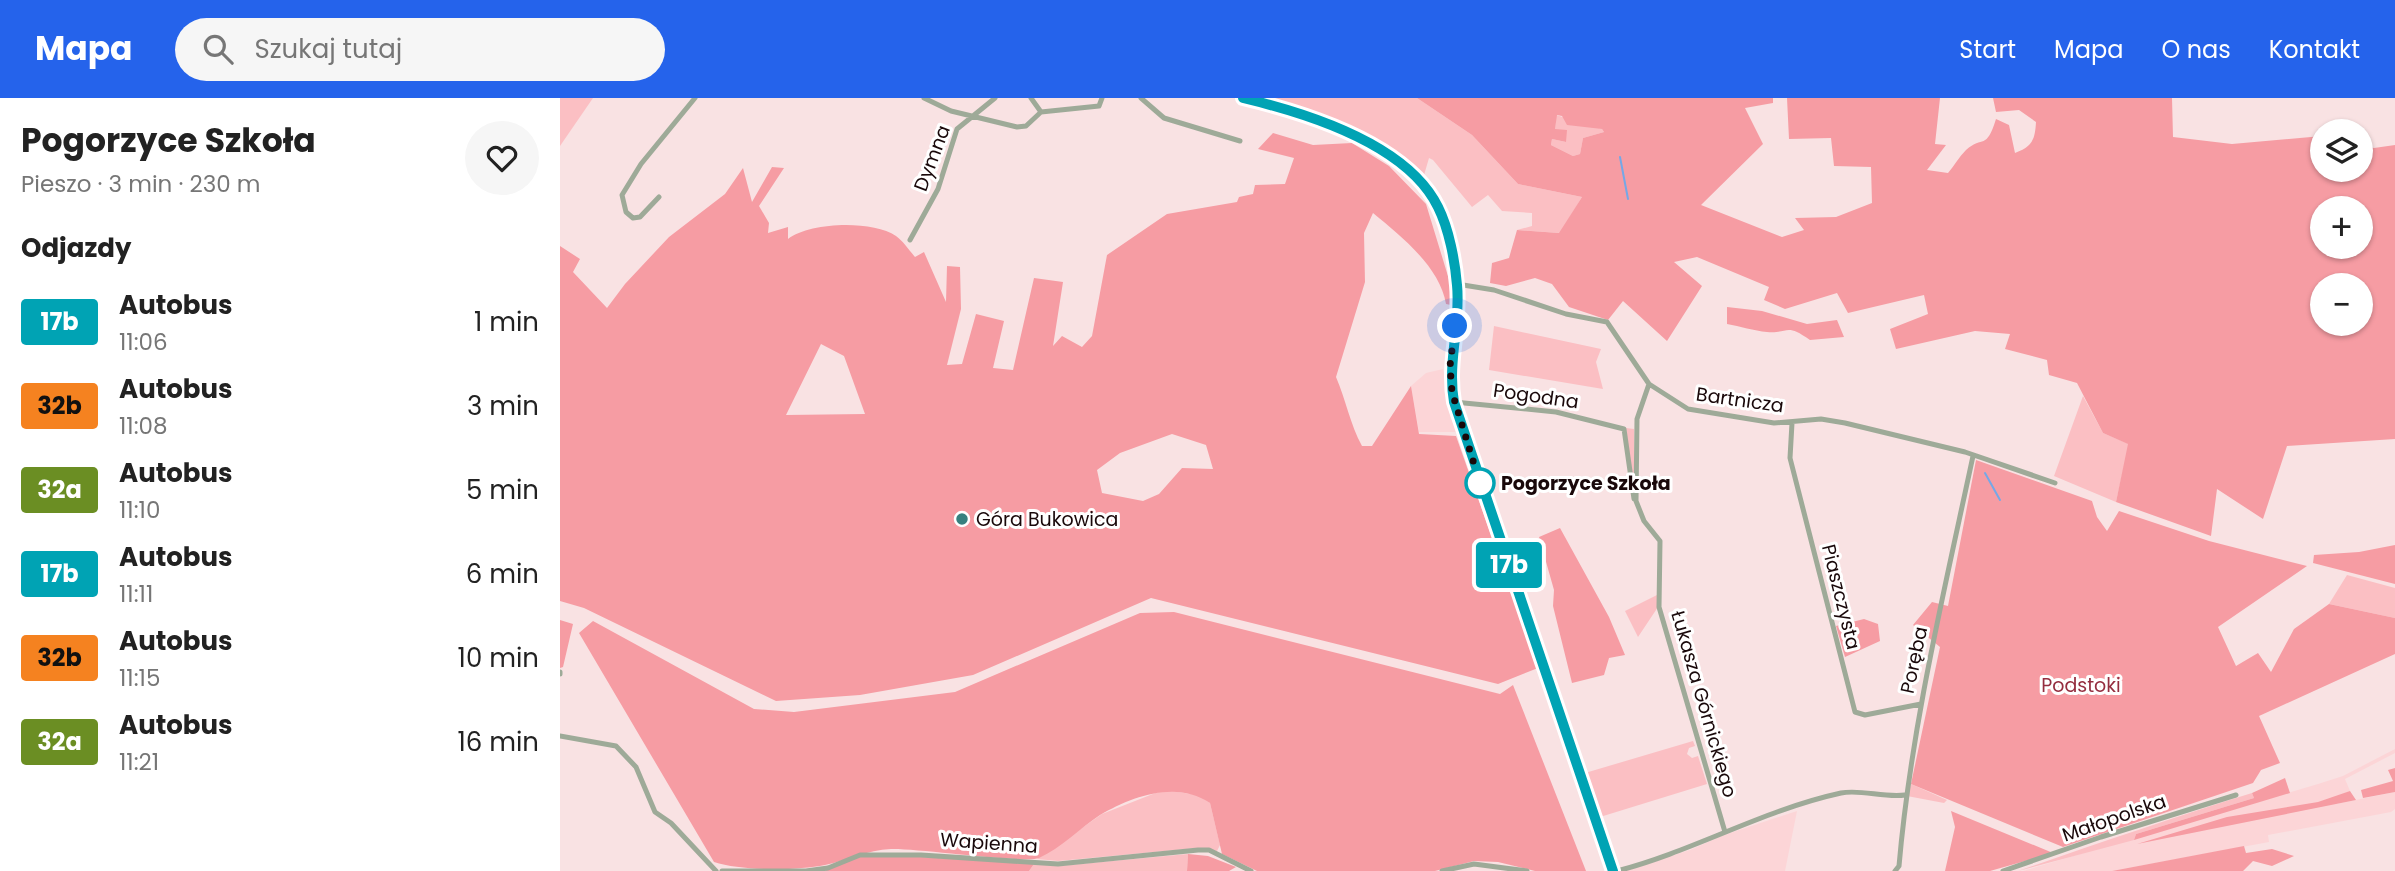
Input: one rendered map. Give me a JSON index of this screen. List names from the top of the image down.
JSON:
{
  "streets": {
    "street": [
      "Dymna",
      "Pogodna",
      "Bartnicza",
      "Piaszczysta",
      "Poręba",
      "Łukasza Górnickiego",
      "Małopolska",
      "Wapienna"
    ]
  },
  "crossings": [
    ["Pogodna", "Łukasza Górnickiego"],
    ["Bartnicza", "Piaszczysta"],
    ["Bartnicza", "Poręba"],
    ["Bartnicza", "Łukasza Górnickiego"],
    ["Piaszczysta", "Poręba"]
  ],
  "parks": ["Podstoki"],
  "places": ["Pogorzyce Szkoła", "Góra Bukowica"],
  "lines": ["bus line 17b"],
  "page": {
    "header": "Mapa",
    "search": "Szukaj tutaj",
    "nav": [
      "Start",
      "Mapa",
      "O nas",
      "Kontakt"
    ],
    "heading": [
      ["Pogorzyce Szkoła", "Pieszo · 3 min · 230 m"],
      "Odjazdy"
    ],
    "on_map": "17b",
    "map_buttons": ["+", "−"],
    "list": [
      {
        "mark": "17b",
        "name": "Autobus",
        "note": "11:06",
        "value": "1 min"
      },
      {
        "mark": "32b",
        "name": "Autobus",
        "note": "11:08",
        "value": "3 min"
      },
      {
        "mark": "32a",
        "name": "Autobus",
        "note": "11:10",
        "value": "5 min"
      },
      {
        "mark": "17b",
        "name": "Autobus",
        "note": "11:11",
        "value": "6 min"
      },
      {
        "mark": "32b",
        "name": "Autobus",
        "note": "11:15",
        "value": "10 min"
      },
      {
        "mark": "32a",
        "name": "Autobus",
        "note": "11:21",
        "value": "16 min"
      }
    ]
  }
}
